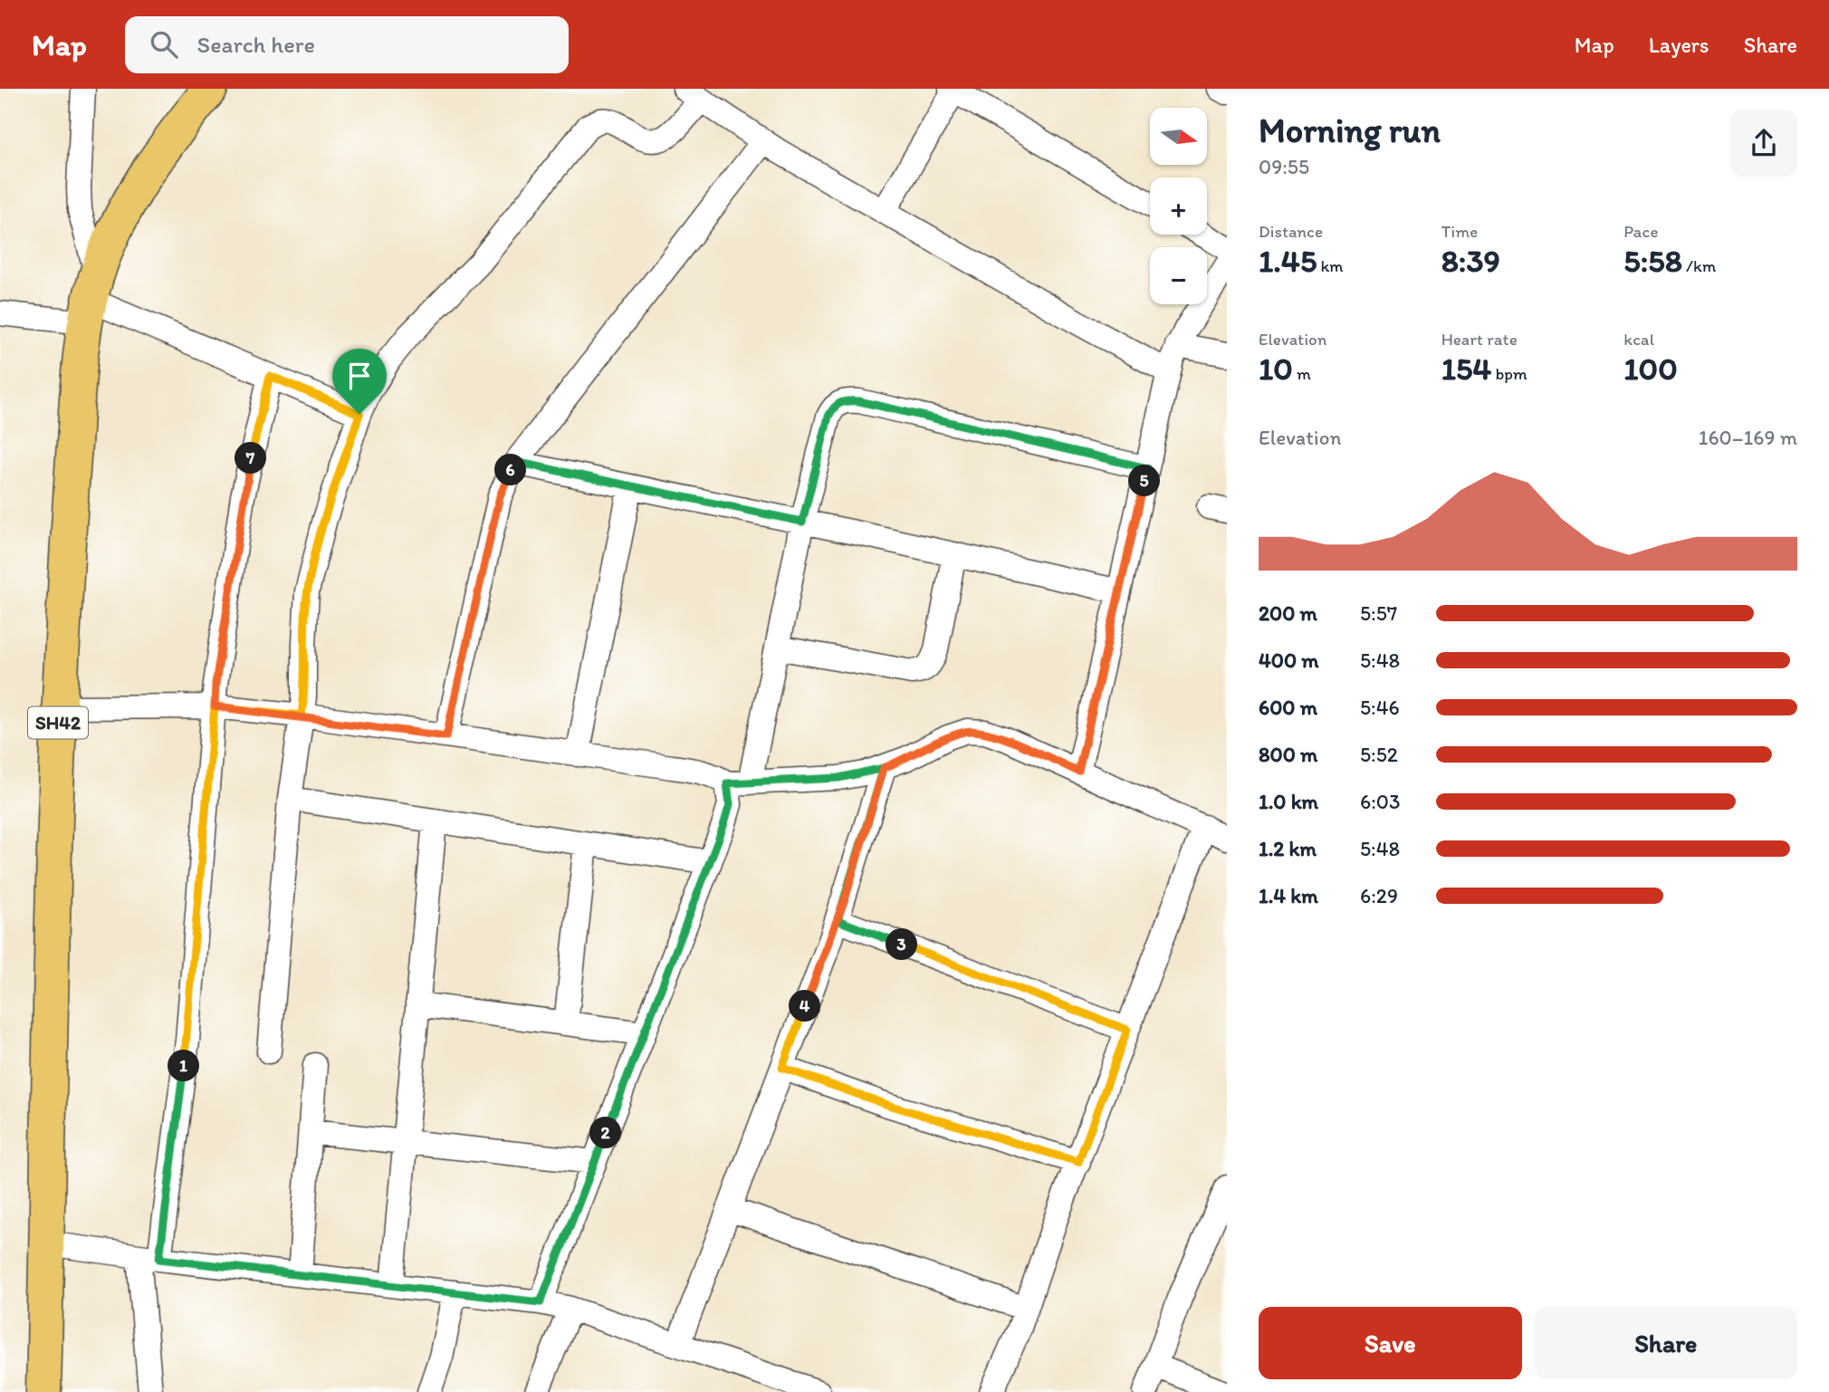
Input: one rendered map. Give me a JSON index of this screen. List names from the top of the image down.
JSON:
{
  "streets": {
    "main road": ["SH42"]
  },
  "north": "right",
  "page": {
    "header": "Map",
    "search": "Search here",
    "nav": ["Map", "Layers", "Share"],
    "heading": ["Morning run", "09:55"],
    "map_buttons": ["+", "−"],
    "stats": [
      ["Distance", "1.45 km"],
      ["Time", "8:39"],
      ["Pace", "5:58 /km"],
      ["Elevation", "10 m"],
      ["Heart rate", "154 bpm"],
      ["kcal", "100"]
    ],
    "chart": ["Elevation", "160–169 m"],
    "pins": [
      "7",
      "6",
      "5",
      "3",
      "4",
      "1",
      "2"
    ],
    "list": [
      {
        "name": "200 m",
        "note": "5:57"
      },
      {
        "name": "400 m",
        "note": "5:48"
      },
      {
        "name": "600 m",
        "note": "5:46"
      },
      {
        "name": "800 m",
        "note": "5:52"
      },
      {
        "name": "1.0 km",
        "note": "6:03"
      },
      {
        "name": "1.2 km",
        "note": "5:48"
      },
      {
        "name": "1.4 km",
        "note": "6:29"
      }
    ],
    "buttons": ["Save", "Share"]
  }
}
